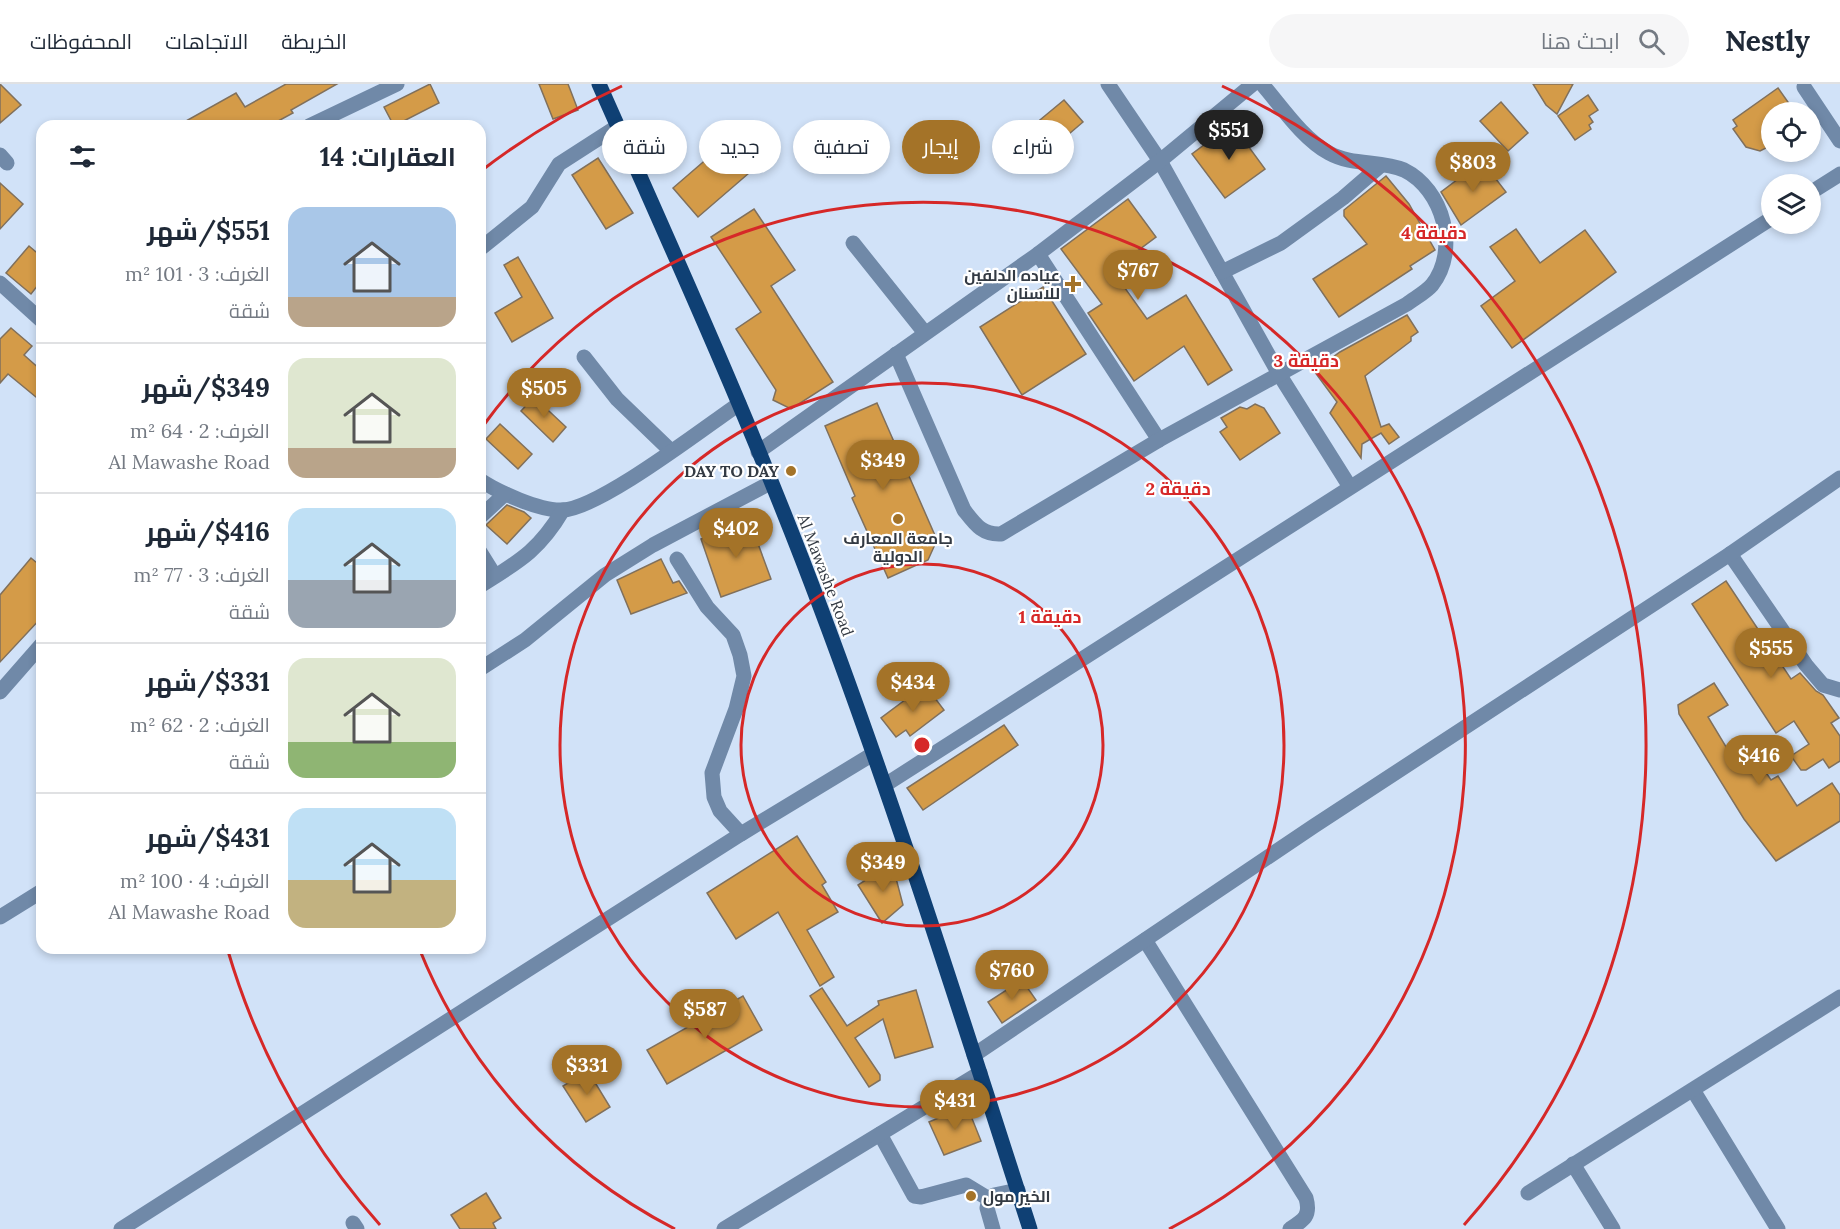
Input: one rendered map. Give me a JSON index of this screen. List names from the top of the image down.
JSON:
{
  "streets": {
    "main road": ["Al Mawashe Road"]
  },
  "places": {
    "health": ["عياده الدلفين للاسنان"],
    "other": ["DAY TO DAY", "جامعة المعارف الدولية", "الخير مول"]
  },
  "page": {
    "header": "Nestly",
    "search": "ابحث هنا",
    "nav": ["الخريطة", "الاتجاهات", "المحفوظات"],
    "price": [
      "$551",
      "$803",
      "$767",
      "$505",
      "$349",
      "$402",
      "$555",
      "$434",
      "$416",
      "$349",
      "$760",
      "$587",
      "$331",
      "$431"
    ],
    "chip": [
      "شراء",
      "إيجار",
      "تصفية",
      "جديد",
      "شقة"
    ],
    "heading": "العقارات: 14",
    "list": [
      {
        "name": "$551/شهر",
        "note": "الغرف: 3 · 101 m² · شقة"
      },
      {
        "name": "$349/شهر",
        "note": "الغرف: 2 · 64 m² · Al Mawashe Road"
      },
      {
        "name": "$416/شهر",
        "note": "الغرف: 3 · 77 m² · شقة"
      },
      {
        "name": "$331/شهر",
        "note": "الغرف: 2 · 62 m² · شقة"
      },
      {
        "name": "$431/شهر",
        "note": "الغرف: 4 · 100 m² · Al Mawashe Road"
      }
    ]
  },
  "rings": [
    "4 دقيقة",
    "3 دقيقة",
    "2 دقيقة",
    "1 دقيقة"
  ]
}
